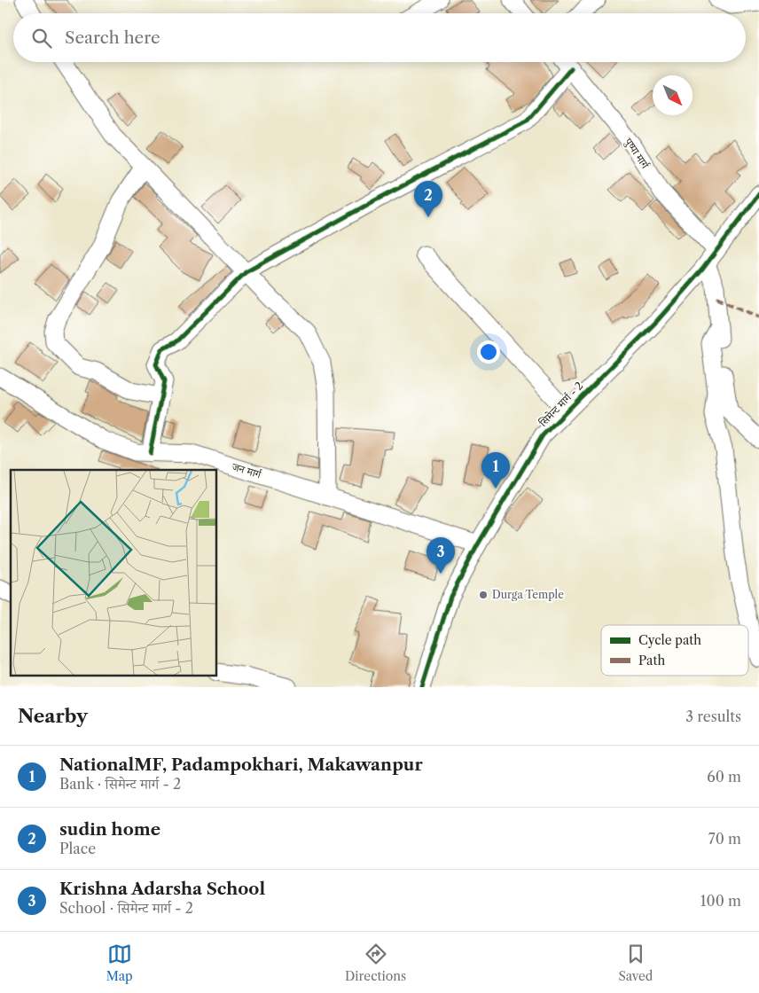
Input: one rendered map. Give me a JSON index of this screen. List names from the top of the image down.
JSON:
{
  "streets": {
    "street": ["पुष्पा मार्ग", "सिमेन्ट मार्ग - 2", "जन मार्ग"]
  },
  "crossings": [
    ["पुष्पा मार्ग", "सिमेन्ट मार्ग - 2"],
    ["सिमेन्ट मार्ग - 2", "जन मार्ग"]
  ],
  "places": ["Durga Temple"],
  "legend": ["Cycle path", "Path"],
  "north": "bottom right",
  "page": {
    "search": "Search here",
    "pins": ["2", "1", "3"],
    "heading": ["Nearby", "3 results"],
    "list": [
      {
        "mark": "1",
        "name": "NationalMF, Padampokhari, Makawanpur",
        "note": "Bank · सिमेन्ट मार्ग - 2",
        "value": "60 m"
      },
      {
        "mark": "2",
        "name": "sudin home",
        "note": "Place",
        "value": "70 m"
      },
      {
        "mark": "3",
        "name": "Krishna Adarsha School",
        "note": "School · सिमेन्ट मार्ग - 2",
        "value": "100 m"
      }
    ],
    "nav": ["Map", "Directions", "Saved"]
  }
}
